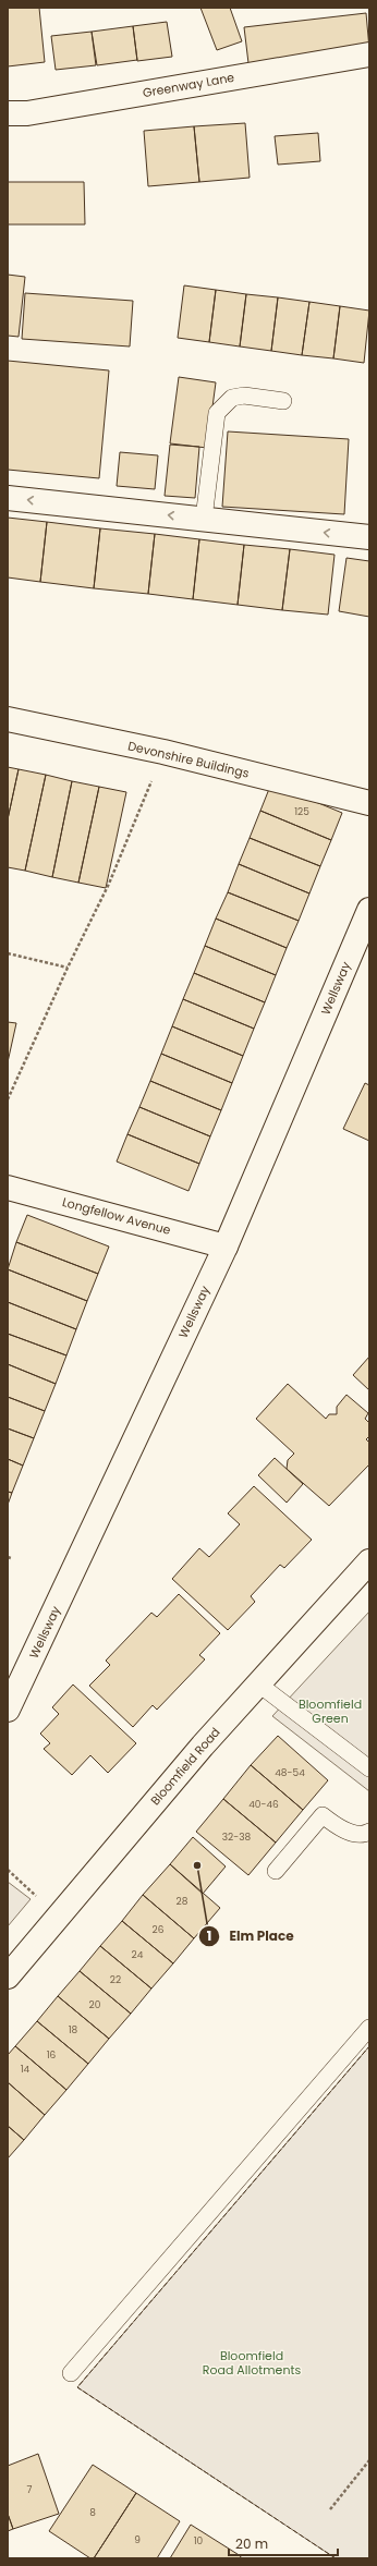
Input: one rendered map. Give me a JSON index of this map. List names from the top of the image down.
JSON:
{
  "streets": {
    "street": [
      "Greenway Lane",
      "Devonshire Buildings",
      "Wellsway",
      "Longfellow Avenue",
      "Bloomfield Road"
    ]
  },
  "crossings": [
    ["Wellsway", "Longfellow Avenue"]
  ],
  "parks": ["Bloomfield Green", "Bloomfield Road Allotments"],
  "places": ["Elm Place"],
  "house_numbers": [
    "125",
    "48-54",
    "40-46",
    "32-38",
    "28",
    "26",
    "24",
    "22",
    "20",
    "18",
    "16",
    "14",
    "7",
    "8",
    "9",
    "10"
  ],
  "scale_bar": "20 m"
}
